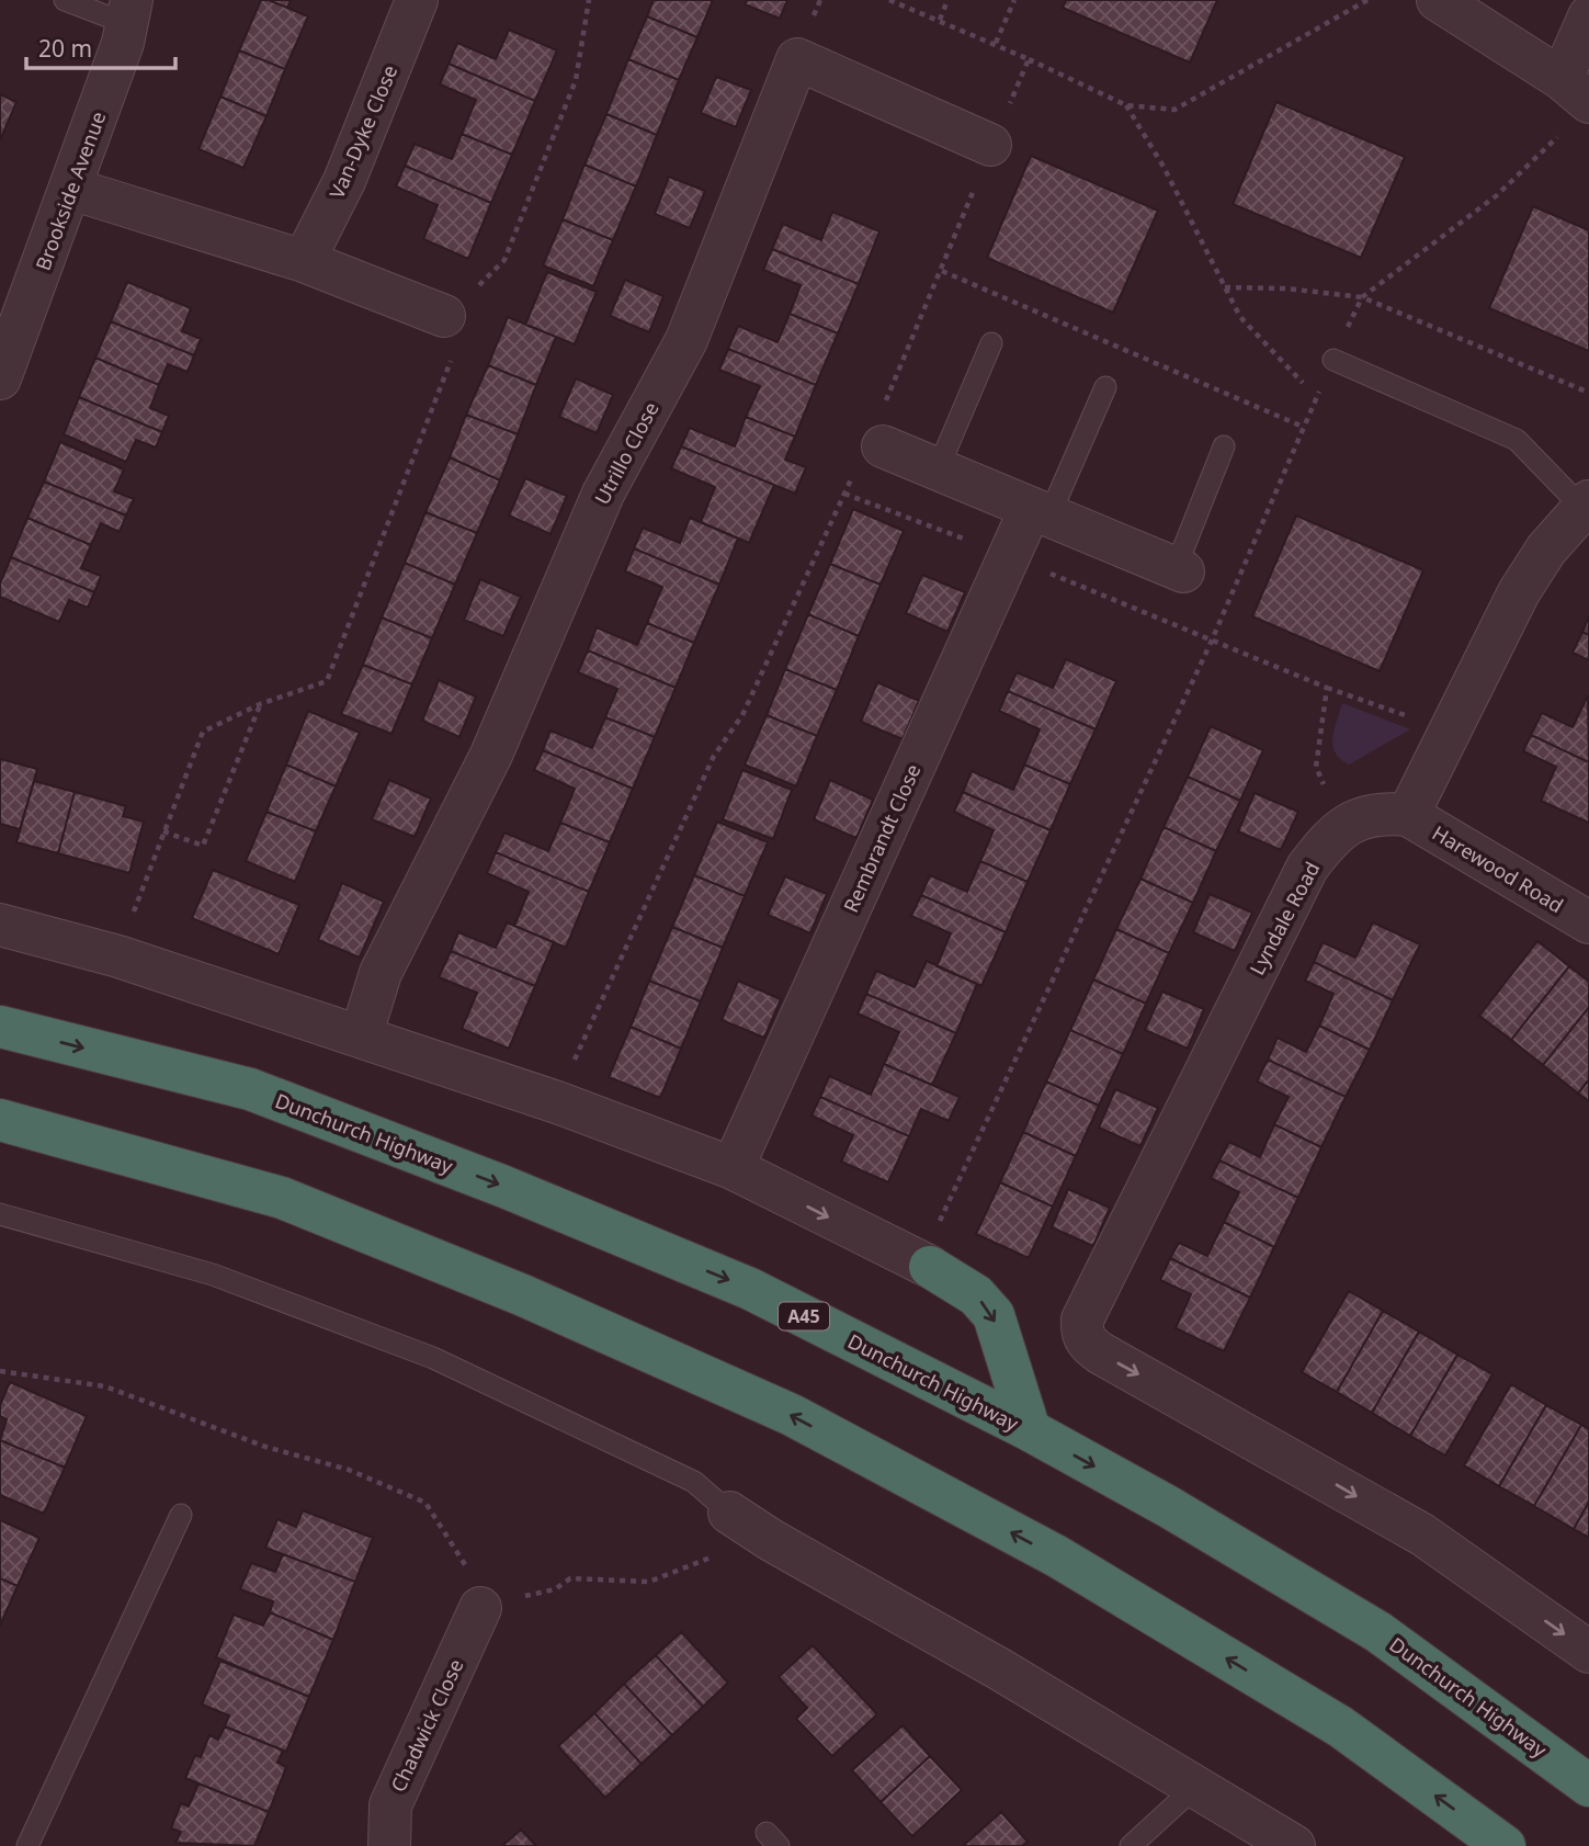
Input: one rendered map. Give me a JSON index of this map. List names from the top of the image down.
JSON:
{
  "streets": {
    "highway": ["Dunchurch Highway", "A45"],
    "street": [
      "Van-Dyke Close",
      "Brookside Avenue",
      "Utrillo Close",
      "Rembrandt Close",
      "Harewood Road",
      "Lyndale Road",
      "Chadwick Close"
    ]
  },
  "crossings": [
    ["Harewood Road", "Lyndale Road"]
  ],
  "scale_bar": "20 m"
}
